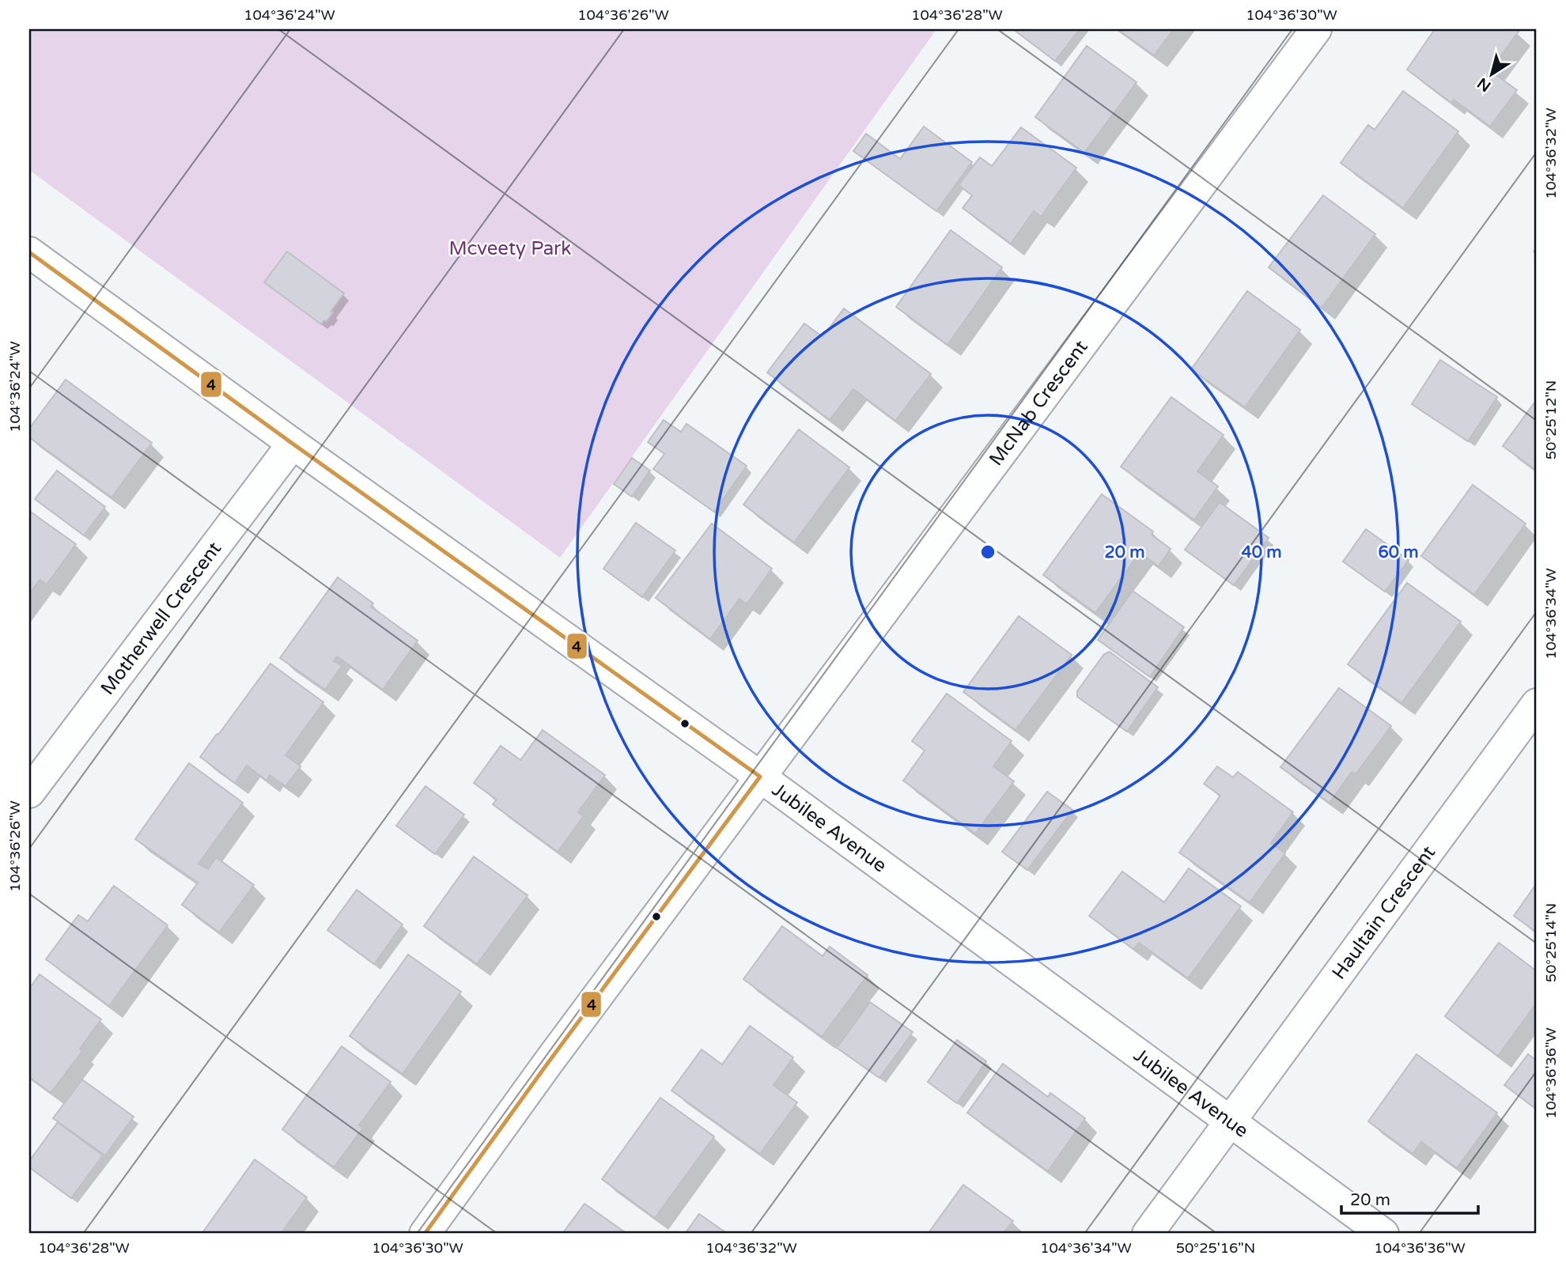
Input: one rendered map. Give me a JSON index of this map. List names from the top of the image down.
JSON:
{
  "streets": {
    "street": [
      "McNab Crescent",
      "Motherwell Crescent",
      "Jubilee Avenue",
      "Haultain Crescent"
    ]
  },
  "crossings": [
    ["McNab Crescent", "Jubilee Avenue"],
    ["Motherwell Crescent", "Jubilee Avenue"],
    ["Jubilee Avenue", "Haultain Crescent"]
  ],
  "parks": ["Mcveety Park"],
  "lines": ["transit line 4"],
  "scale_bar": "20 m",
  "north": "bottom left",
  "coordinates": [
    "104°36'24\"W",
    "104°36'26\"W",
    "104°36'28\"W",
    "104°36'30\"W",
    "104°36'32\"W",
    "50°25'12\"N",
    "104°36'34\"W",
    "50°25'14\"N",
    "104°36'36\"W",
    "50°25'16\"N"
  ],
  "rings": ["20 m", "40 m", "60 m"]
}
